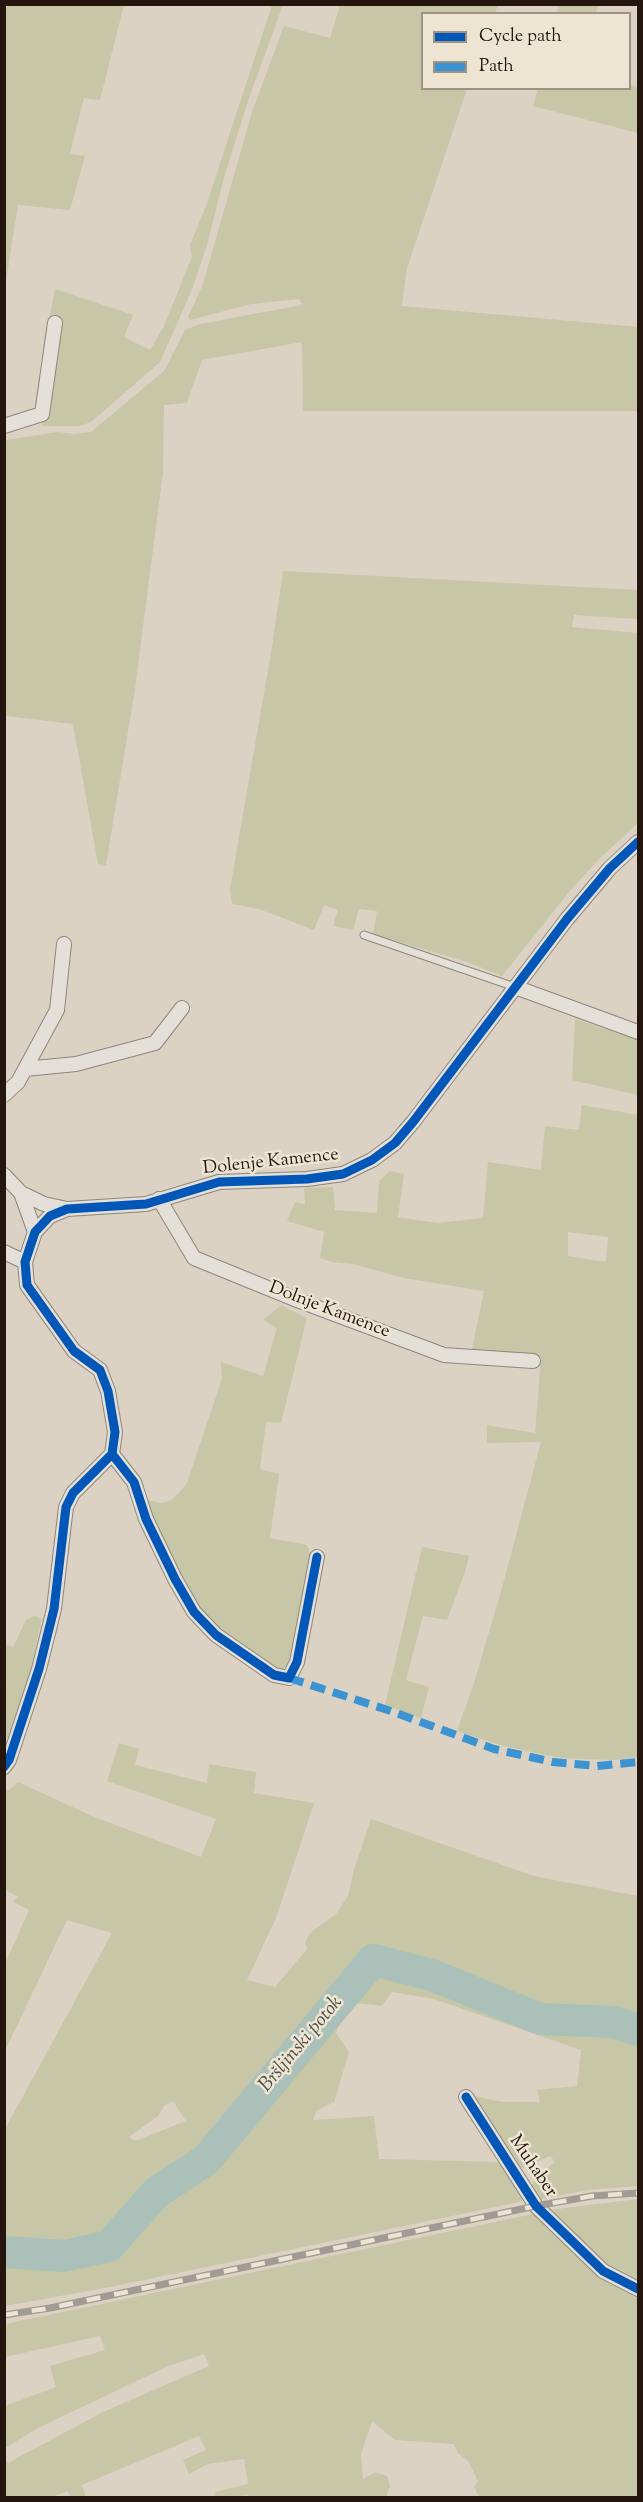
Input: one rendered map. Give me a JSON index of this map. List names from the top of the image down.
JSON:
{
  "streets": {
    "street": ["Dolenje Kamence", "Dolnje Kamence", "Muhaber"]
  },
  "crossings": [
    ["Dolenje Kamence", "Dolnje Kamence"]
  ],
  "water": ["Bršljinski potok"],
  "legend": ["Cycle path", "Path"]
}
